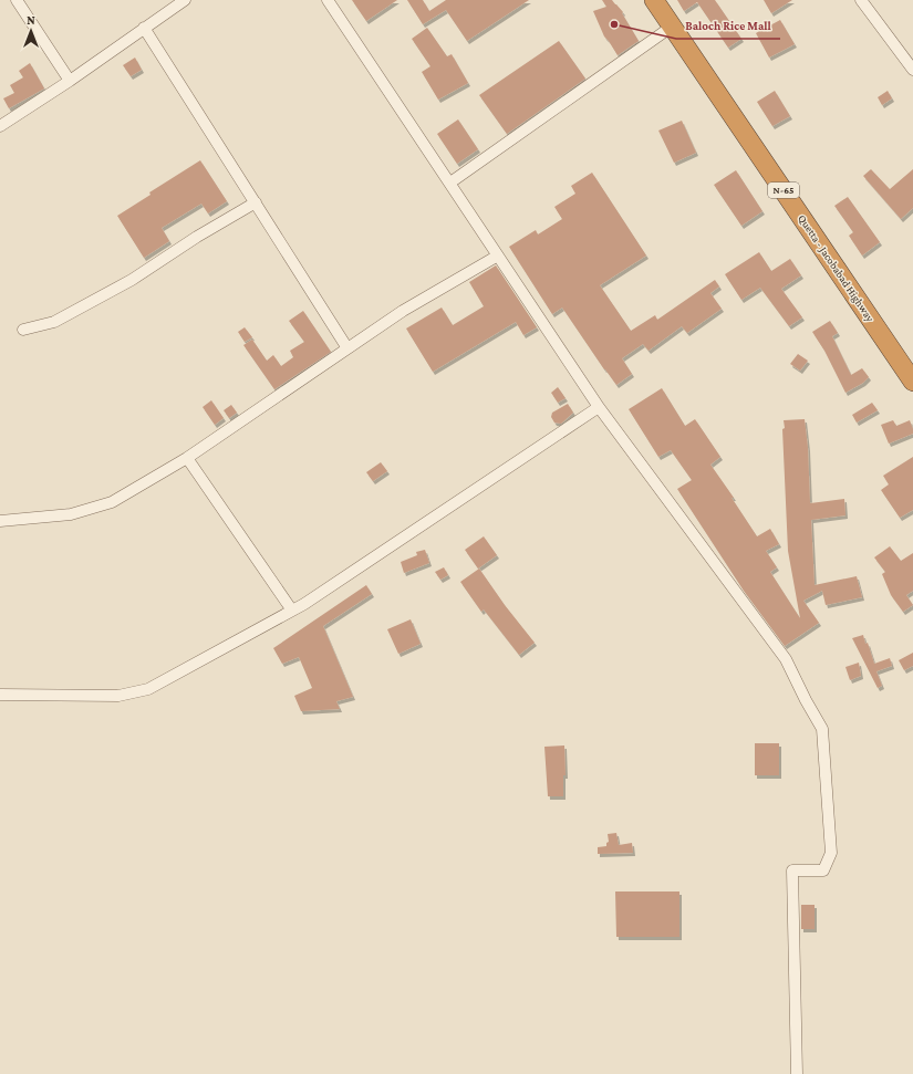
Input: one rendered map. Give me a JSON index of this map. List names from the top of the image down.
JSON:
{
  "streets": {
    "highway": ["N-65", "Quetta - Jacobabad Highway"]
  },
  "places": ["Baloch Rice Mall"],
  "north": "top"
}
